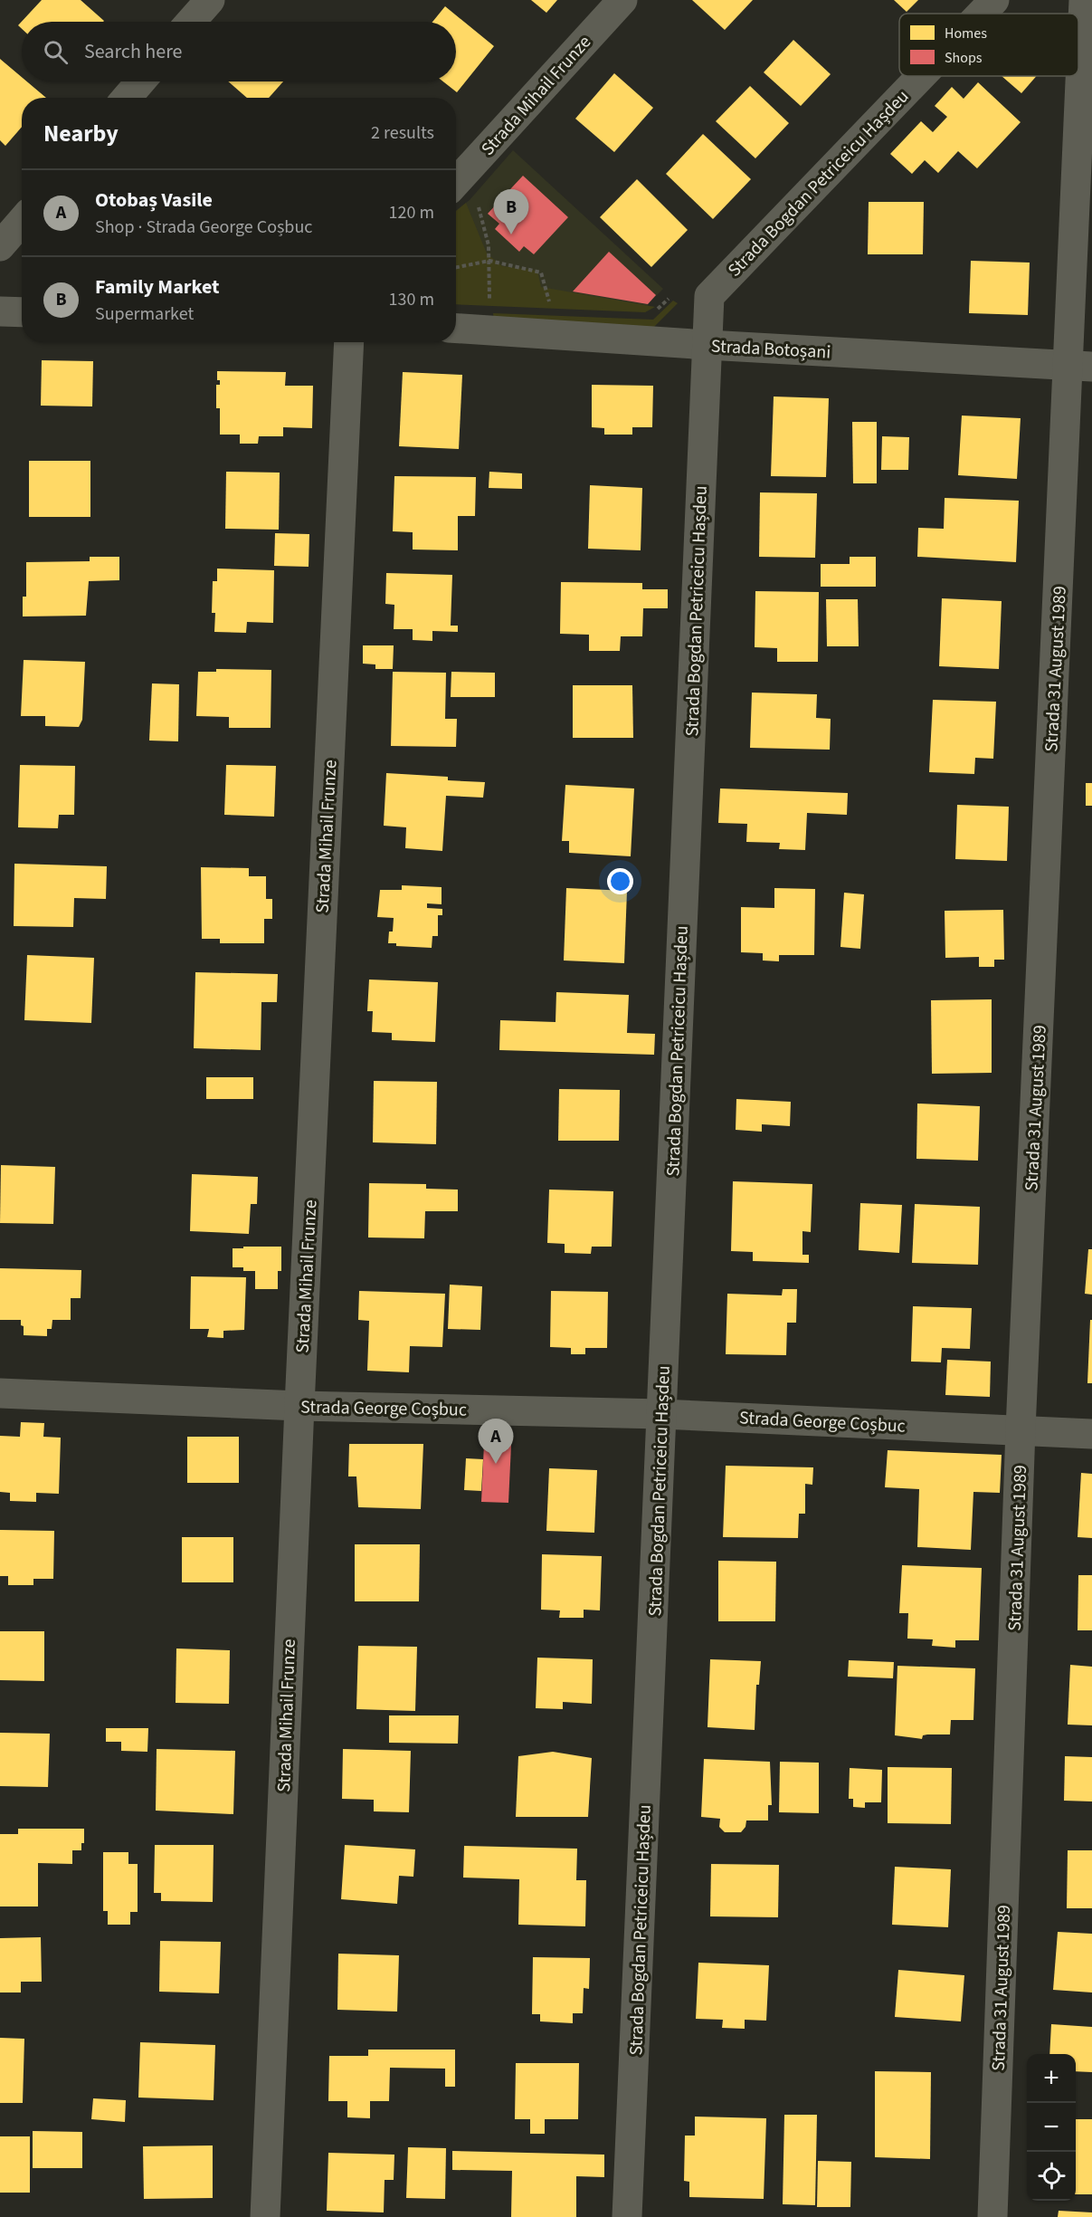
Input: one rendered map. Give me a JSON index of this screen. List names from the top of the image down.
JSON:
{
  "streets": {
    "street": [
      "Strada Mihail Frunze",
      "Strada Bogdan Petriceicu Hașdeu",
      "Strada Botoșani",
      "Strada 31 August 1989",
      "Strada George Coșbuc"
    ]
  },
  "crossings": [
    ["Strada Mihail Frunze", "Strada George Coșbuc"],
    ["Strada Bogdan Petriceicu Hașdeu", "Strada Botoșani"],
    ["Strada Bogdan Petriceicu Hașdeu", "Strada George Coșbuc"],
    ["Strada Botoșani", "Strada 31 August 1989"],
    ["Strada 31 August 1989", "Strada George Coșbuc"]
  ],
  "legend": ["Homes", "Shops"],
  "page": {
    "search": "Search here",
    "heading": ["Nearby", "2 results"],
    "list": [
      {
        "mark": "A",
        "name": "Otobaș Vasile",
        "note": "Shop · Strada George Coșbuc",
        "value": "120 m"
      },
      {
        "mark": "B",
        "name": "Family Market",
        "note": "Supermarket",
        "value": "130 m"
      }
    ],
    "pins": ["B", "A"],
    "map_buttons": ["+", "−"]
  }
}
